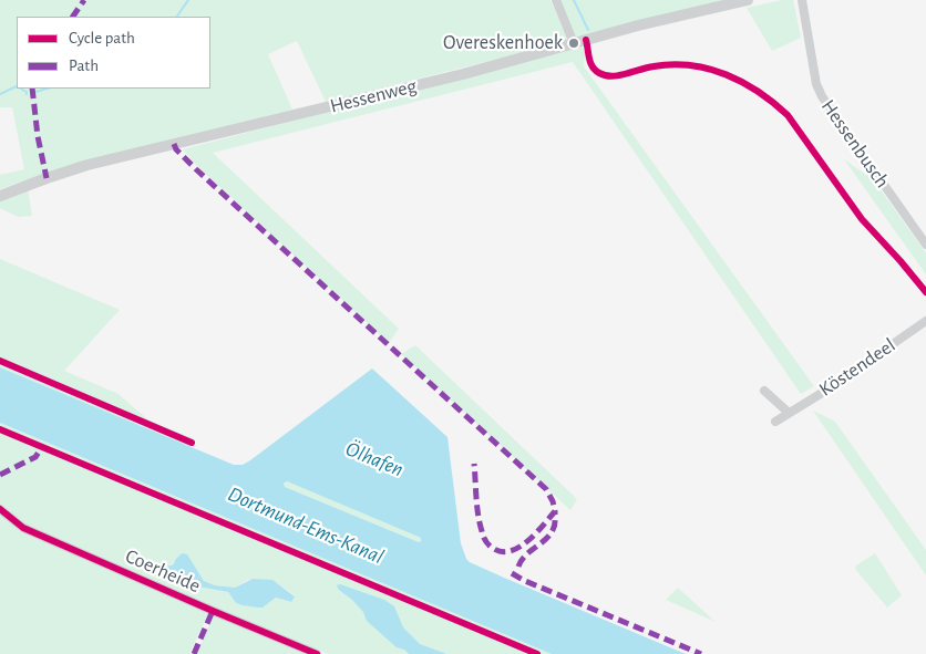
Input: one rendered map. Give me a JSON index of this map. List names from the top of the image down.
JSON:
{
  "streets": {
    "street": [
      "Hessenweg",
      "Hessenbusch",
      "Köstendeel",
      "Coerheide"
    ]
  },
  "water": ["Ölhafen", "Dortmund-Ems-Kanal"],
  "places": ["Overeskenhoek"],
  "legend": ["Cycle path", "Path"]
}
